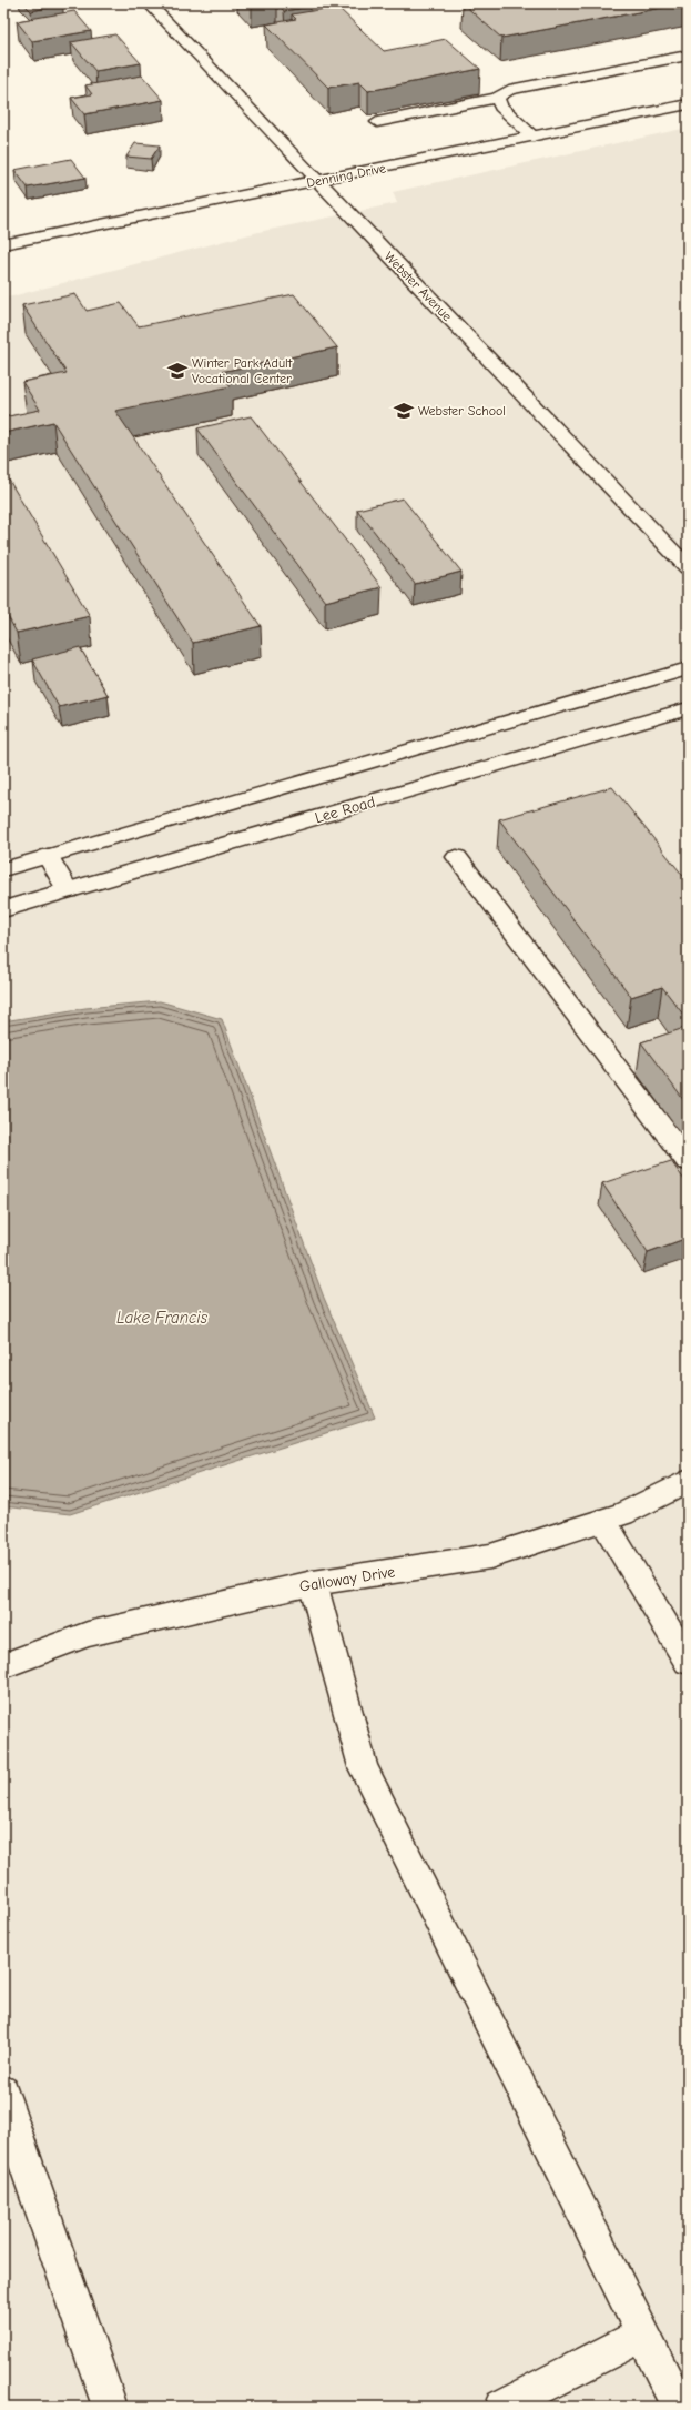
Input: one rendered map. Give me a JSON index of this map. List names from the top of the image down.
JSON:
{
  "streets": {
    "street": [
      "Denning Drive",
      "Webster Avenue",
      "Lee Road",
      "Galloway Drive"
    ]
  },
  "crossings": [
    ["Denning Drive", "Webster Avenue"]
  ],
  "water": ["Lake Francis"],
  "places": {
    "school or university": ["Winter Park Adult Vocational Center", "Webster School"]
  }
}
